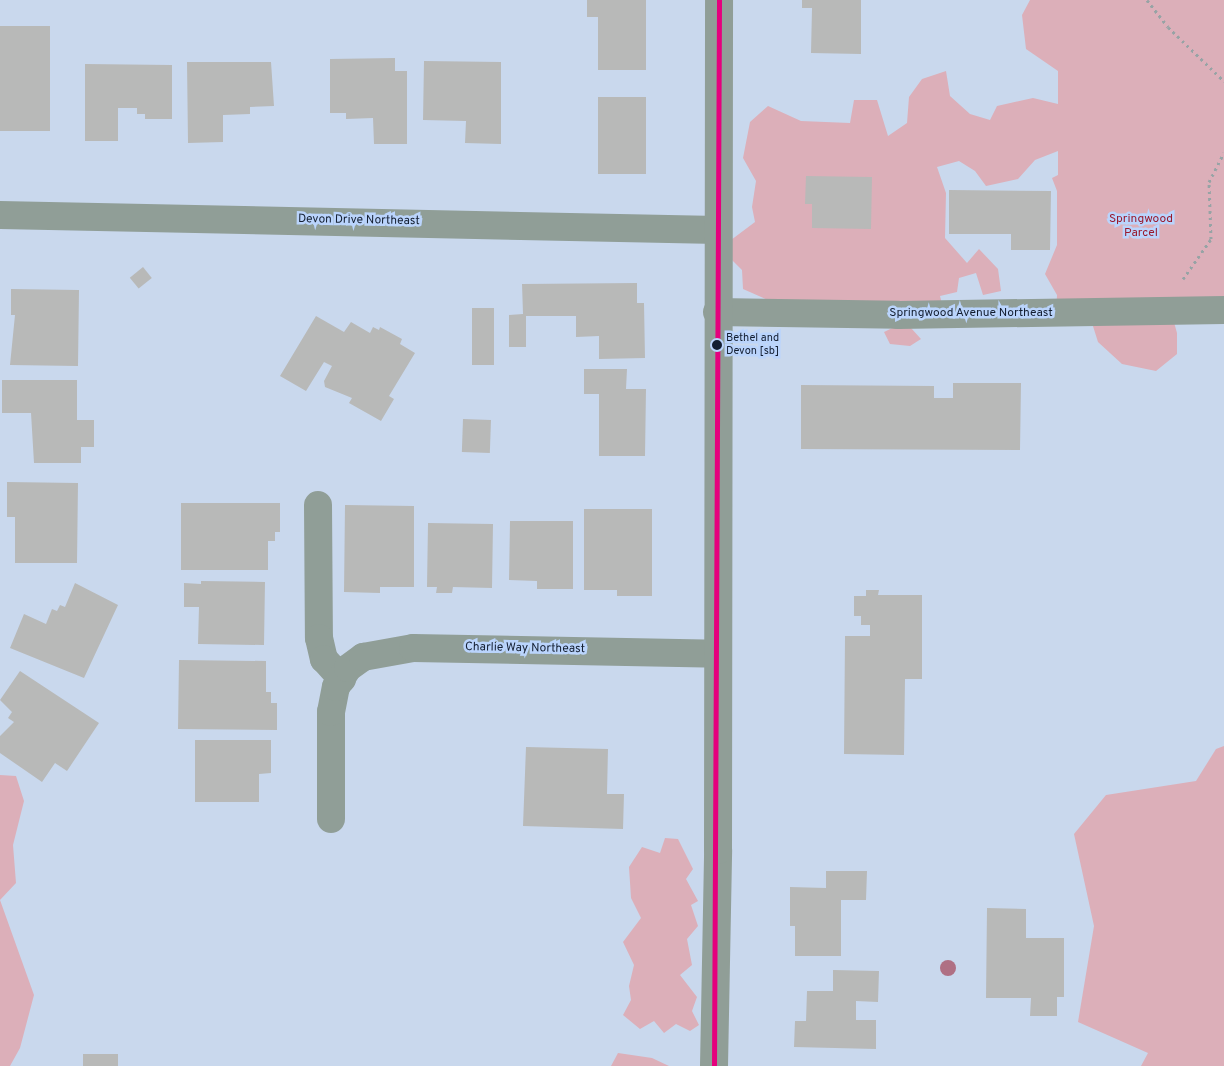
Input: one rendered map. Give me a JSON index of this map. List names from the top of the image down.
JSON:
{
  "streets": {
    "street": ["Devon Drive Northeast", "Springwood Avenue Northeast", "Charlie Way Northeast"]
  },
  "parks": ["Springwood Parcel"],
  "places": ["Bethel and Devon [sb]"]
}
